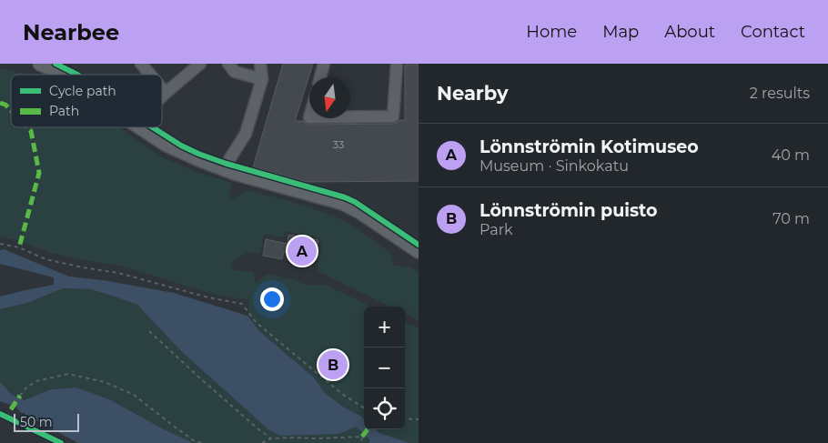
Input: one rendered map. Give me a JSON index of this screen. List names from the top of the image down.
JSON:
{
  "house_numbers": ["33"],
  "legend": ["Cycle path", "Path"],
  "scale_bar": "50 m",
  "north": "bottom",
  "page": {
    "header": "Nearbee",
    "nav": [
      "Home",
      "Map",
      "About",
      "Contact"
    ],
    "heading": ["Nearby", "2 results"],
    "list": [
      {
        "mark": "A",
        "name": "Lönnströmin Kotimuseo",
        "note": "Museum · Sinkokatu",
        "value": "40 m"
      },
      {
        "mark": "B",
        "name": "Lönnströmin puisto",
        "note": "Park",
        "value": "70 m"
      }
    ],
    "pins": ["A", "B"],
    "map_buttons": ["+", "−"],
    "scale": "50 m"
  }
}
